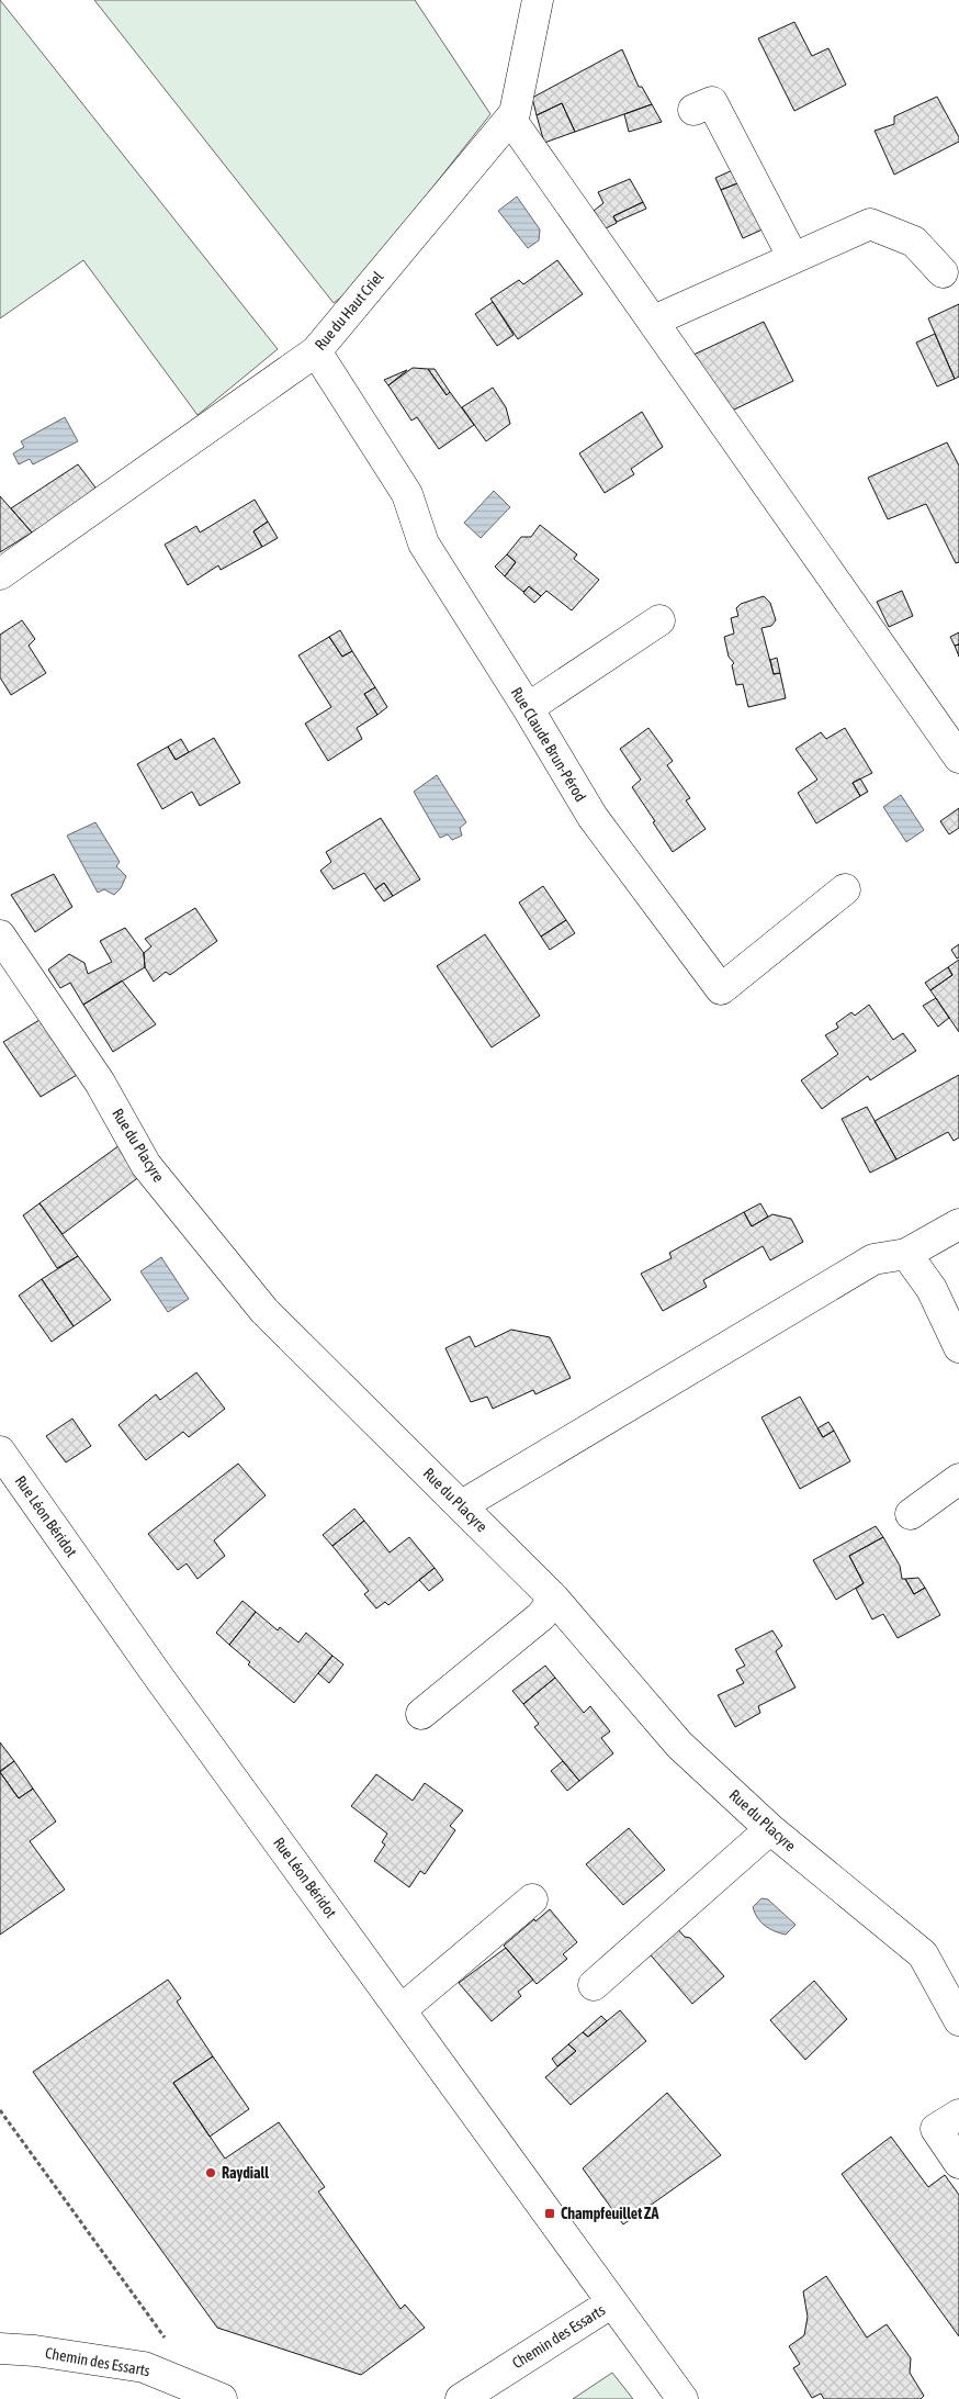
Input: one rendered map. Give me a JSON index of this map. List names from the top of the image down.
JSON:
{
  "streets": {
    "street": [
      "Rue du Haut Criel",
      "Rue Claude Brun-Pérod",
      "Rue du Placyre",
      "Rue Léon Béridot",
      "Chemin des Essarts"
    ]
  },
  "crossings": [
    ["Rue du Haut Criel", "Rue Claude Brun-Pérod"],
    ["Rue Léon Béridot", "Chemin des Essarts"]
  ],
  "places": {
    "other": ["Raydiall"],
    "transit": ["Champfeuillet ZA"]
  }
}
